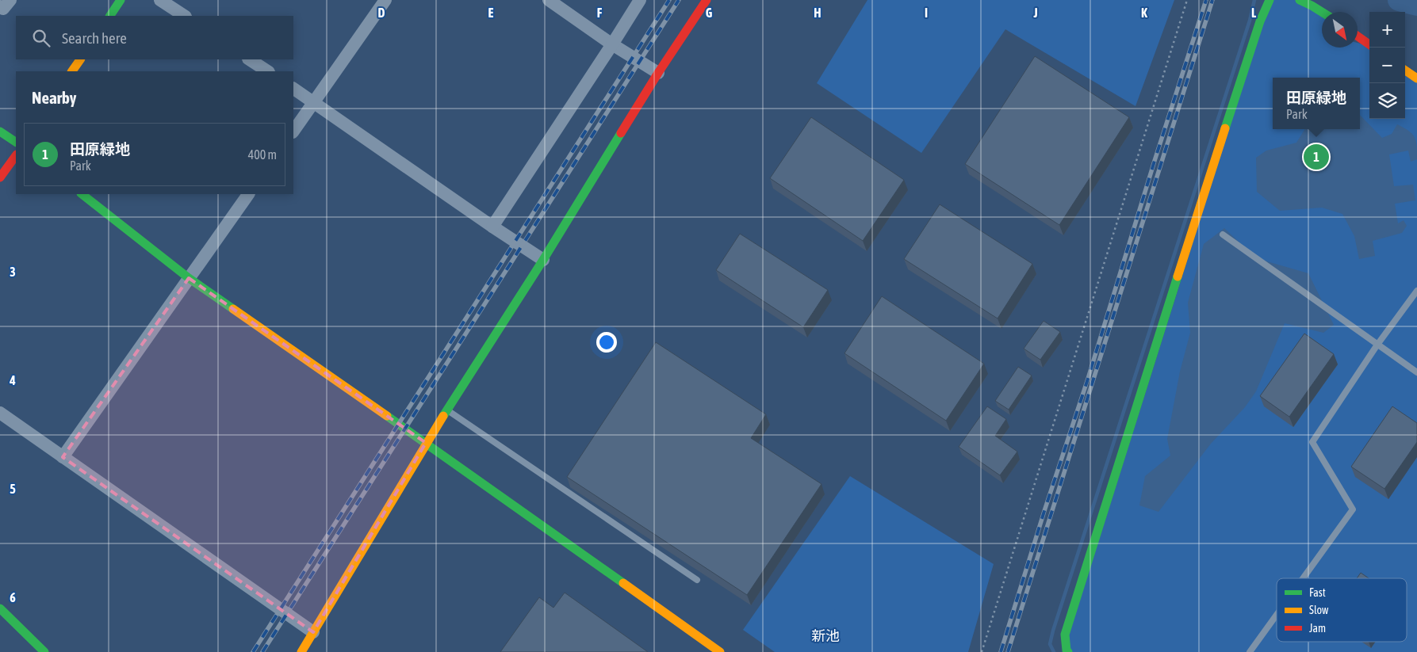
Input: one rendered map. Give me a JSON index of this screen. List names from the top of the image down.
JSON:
{
  "districts": ["新池"],
  "legend": ["Fast", "Slow", "Jam"],
  "north": "bottom right",
  "page": {
    "map_buttons": ["+", "−"],
    "search": "Search here",
    "heading": "Nearby",
    "popup": ["田原緑地", "Park"],
    "list": [
      {
        "mark": "1",
        "name": "田原緑地",
        "note": "Park",
        "value": "400 m"
      }
    ],
    "pins": "1"
  },
  "grid": {
    "columns": [
      "D",
      "E",
      "F",
      "G",
      "H",
      "I",
      "J",
      "K",
      "L"
    ],
    "rows": [
      "3",
      "4",
      "5",
      "6"
    ]
  }
}
